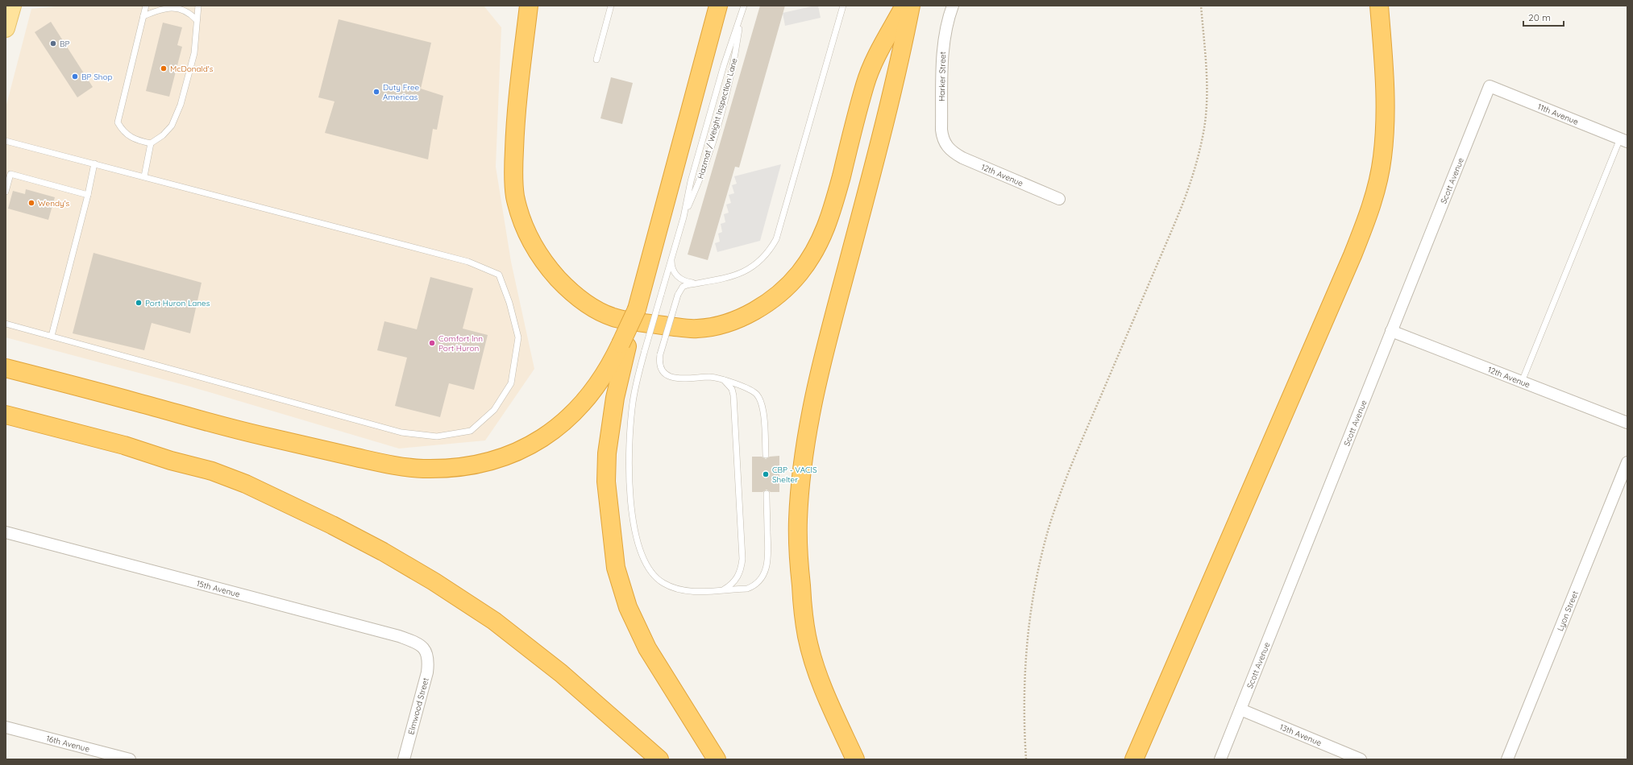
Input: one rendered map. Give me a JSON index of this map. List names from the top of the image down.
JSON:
{
  "streets": {
    "street": [
      "Harker Street",
      "11th Avenue",
      "12th Avenue",
      "Scott Avenue",
      "15th Avenue",
      "Lyon Street",
      "Elmwood Street",
      "13th Avenue",
      "16th Avenue"
    ],
    "lane": ["Hazmat / Weight Inspection Lane"]
  },
  "crossings": [
    ["Harker Street", "12th Avenue"],
    ["11th Avenue", "Scott Avenue"],
    ["12th Avenue", "Scott Avenue"],
    ["Scott Avenue", "13th Avenue"],
    ["15th Avenue", "Elmwood Street"]
  ],
  "places": [
    "BP",
    "McDonald's",
    "BP Shop",
    "Duty Free Americas",
    "Wendy's",
    "Port Huron Lanes",
    "Comfort Inn Port Huron",
    "CBP - VACIS Shelter"
  ],
  "scale_bar": "20 m"
}
